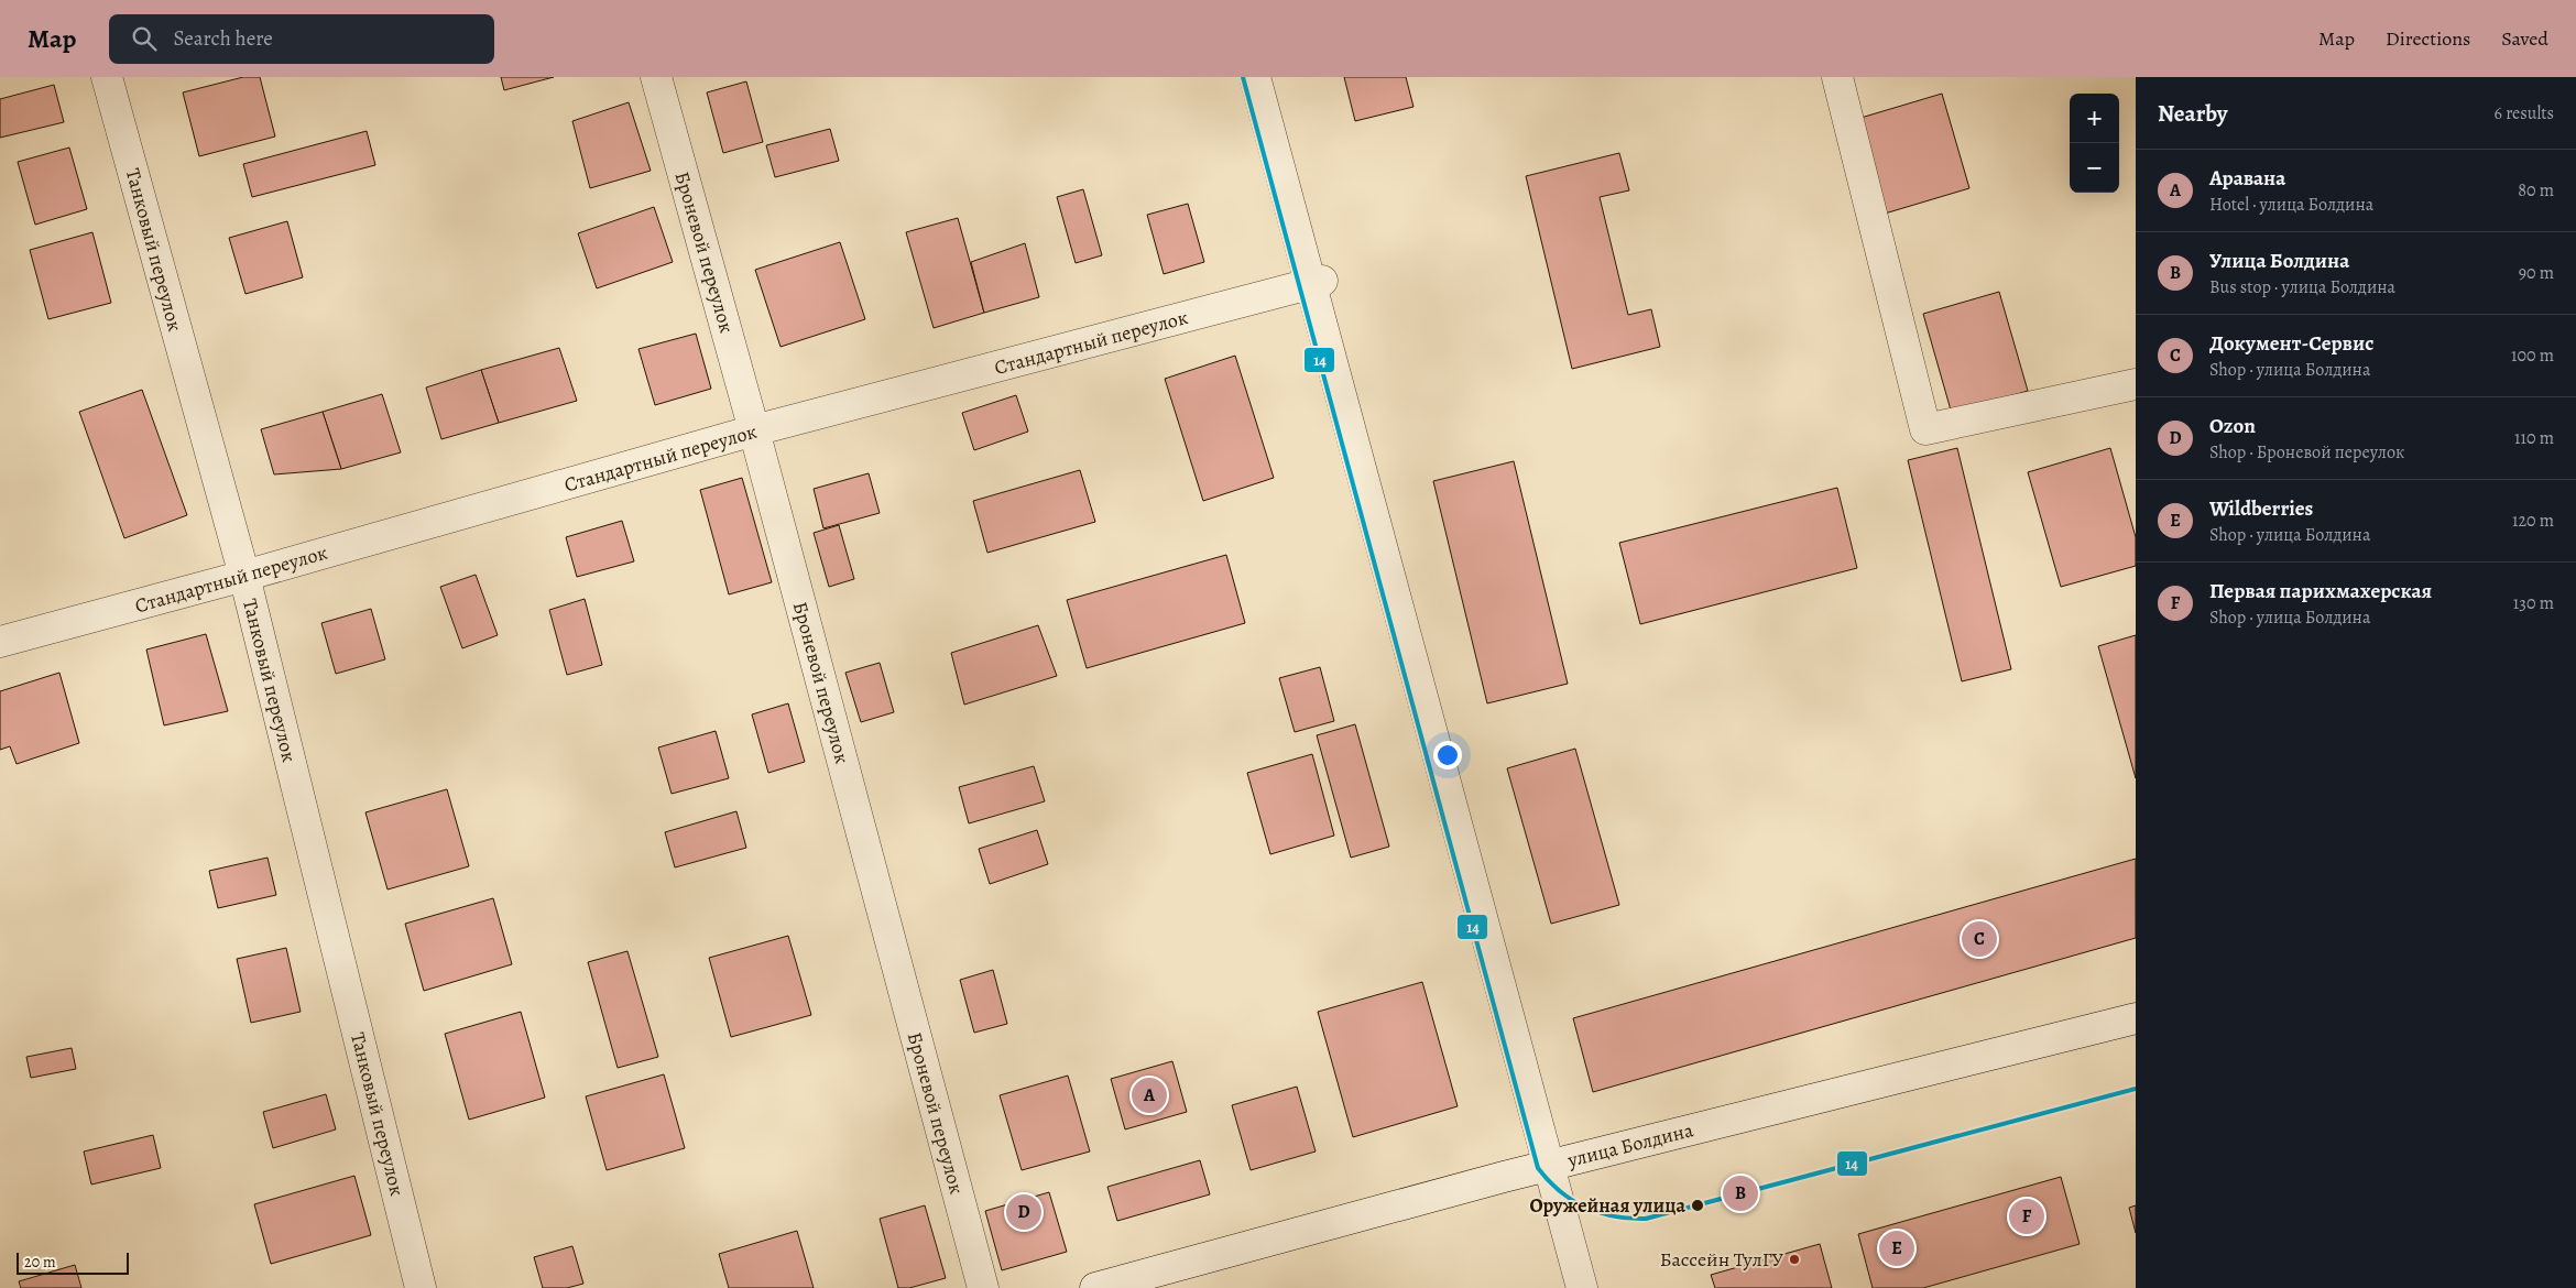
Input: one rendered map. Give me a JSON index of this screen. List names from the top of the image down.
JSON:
{
  "streets": {
    "street": [
      "Танковый переулок",
      "Броневой переулок",
      "Стандартный переулок",
      "улица Болдина"
    ]
  },
  "crossings": [
    ["Танковый переулок", "Стандартный переулок"],
    ["Броневой переулок", "Стандартный переулок"]
  ],
  "places": ["Оружейная улица", "Бассейн ТулГУ"],
  "lines": ["transit line 14"],
  "scale_bar": "20 m",
  "page": {
    "header": "Map",
    "search": "Search here",
    "nav": ["Map", "Directions", "Saved"],
    "heading": ["Nearby", "6 results"],
    "map_buttons": ["+", "−"],
    "list": [
      {
        "mark": "A",
        "name": "Аравана",
        "note": "Hotel · улица Болдина",
        "value": "80 m"
      },
      {
        "mark": "B",
        "name": "Улица Болдина",
        "note": "Bus stop · улица Болдина",
        "value": "90 m"
      },
      {
        "mark": "C",
        "name": "Документ-Сервис",
        "note": "Shop · улица Болдина",
        "value": "100 m"
      },
      {
        "mark": "D",
        "name": "Ozon",
        "note": "Shop · Броневой переулок",
        "value": "110 m"
      },
      {
        "mark": "E",
        "name": "Wildberries",
        "note": "Shop · улица Болдина",
        "value": "120 m"
      },
      {
        "mark": "F",
        "name": "Первая парихмахерская",
        "note": "Shop · улица Болдина",
        "value": "130 m"
      }
    ],
    "pins": [
      "C",
      "A",
      "B",
      "D",
      "F",
      "E"
    ],
    "scale": "20 m"
  }
}
